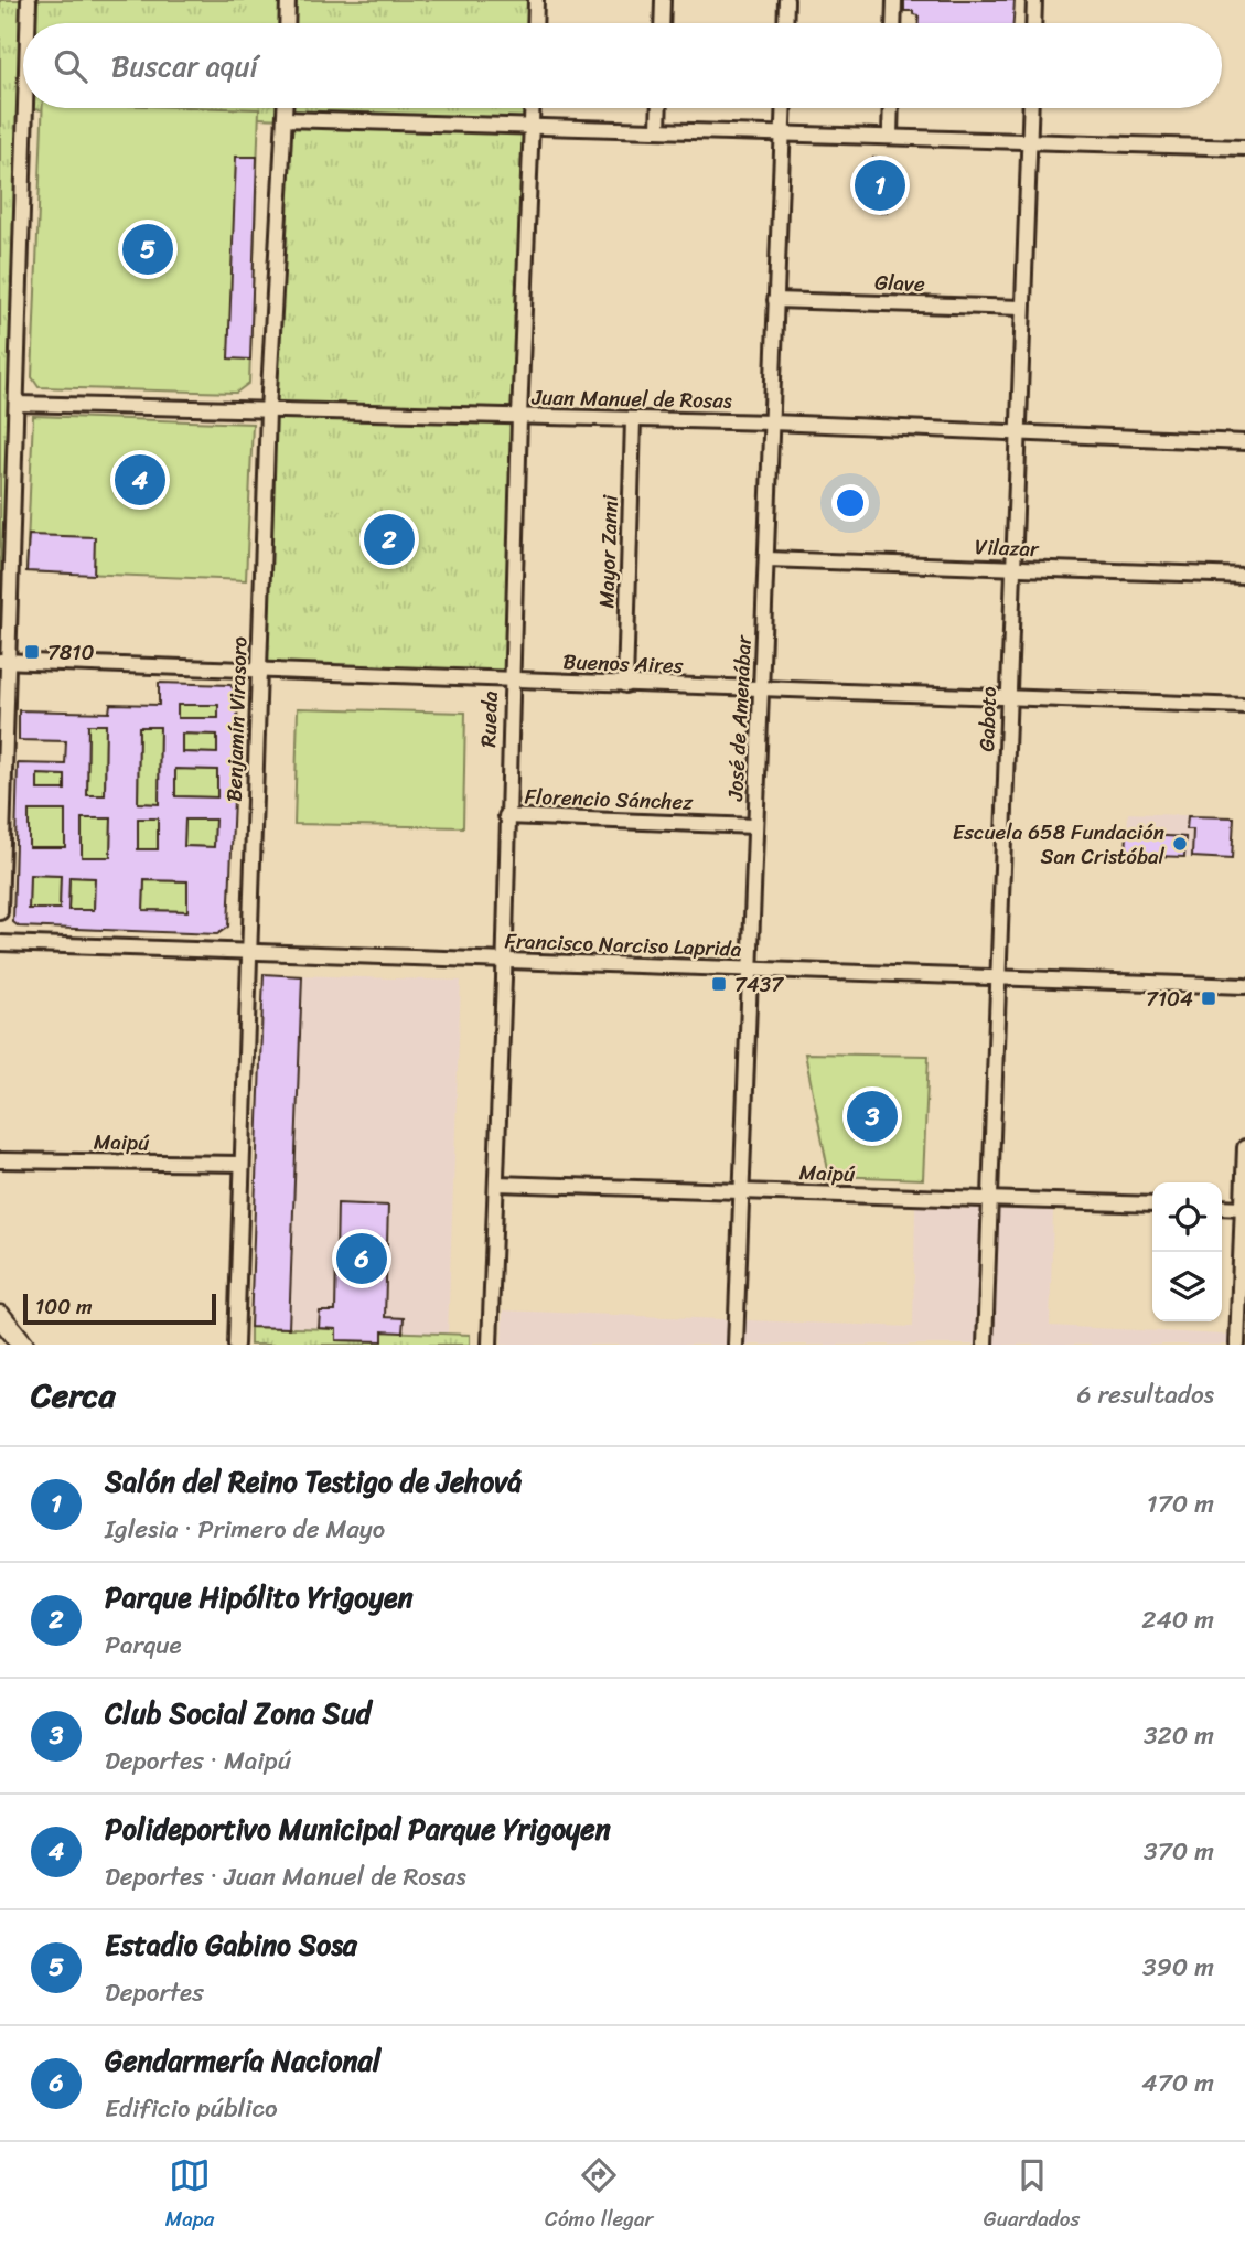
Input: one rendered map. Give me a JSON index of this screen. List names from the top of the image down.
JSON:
{
  "streets": {
    "street": [
      "Glave",
      "Juan Manuel de Rosas",
      "Vilazar",
      "Mayor Zanni",
      "Buenos Aires",
      "José de Amenábar",
      "Benjamín Virasoro",
      "Rueda",
      "Gaboto",
      "Florencio Sánchez",
      "Francisco Narciso Laprida",
      "Maipú"
    ]
  },
  "crossings": [
    ["Glave", "José de Amenábar"],
    ["Glave", "Gaboto"],
    ["Juan Manuel de Rosas", "Mayor Zanni"],
    ["Juan Manuel de Rosas", "José de Amenábar"],
    ["Juan Manuel de Rosas", "Benjamín Virasoro"],
    ["Juan Manuel de Rosas", "Rueda"],
    ["Juan Manuel de Rosas", "Gaboto"],
    ["Vilazar", "José de Amenábar"],
    ["Vilazar", "Gaboto"],
    ["Mayor Zanni", "Buenos Aires"],
    ["Buenos Aires", "José de Amenábar"],
    ["Buenos Aires", "Benjamín Virasoro"],
    ["Buenos Aires", "Rueda"],
    ["Buenos Aires", "Gaboto"],
    ["José de Amenábar", "Florencio Sánchez"],
    ["José de Amenábar", "Francisco Narciso Laprida"],
    ["José de Amenábar", "Maipú"],
    ["Benjamín Virasoro", "Francisco Narciso Laprida"],
    ["Benjamín Virasoro", "Maipú"],
    ["Rueda", "Florencio Sánchez"],
    ["Rueda", "Francisco Narciso Laprida"],
    ["Rueda", "Maipú"],
    ["Gaboto", "Francisco Narciso Laprida"],
    ["Gaboto", "Maipú"]
  ],
  "places": {
    "transit": ["7810", "7437", "7104"],
    "other": ["Escuela 658 Fundación San Cristóbal"]
  },
  "scale_bar": "100 m",
  "page": {
    "search": "Buscar aquí",
    "pins": [
      "1",
      "5",
      "4",
      "2",
      "3",
      "6"
    ],
    "scale": "100 m",
    "heading": ["Cerca", "6 resultados"],
    "list": [
      {
        "mark": "1",
        "name": "Salón del Reino Testigo de Jehová",
        "note": "Iglesia · Primero de Mayo",
        "value": "170 m"
      },
      {
        "mark": "2",
        "name": "Parque Hipólito Yrigoyen",
        "note": "Parque",
        "value": "240 m"
      },
      {
        "mark": "3",
        "name": "Club Social Zona Sud",
        "note": "Deportes · Maipú",
        "value": "320 m"
      },
      {
        "mark": "4",
        "name": "Polideportivo Municipal Parque Yrigoyen",
        "note": "Deportes · Juan Manuel de Rosas",
        "value": "370 m"
      },
      {
        "mark": "5",
        "name": "Estadio Gabino Sosa",
        "note": "Deportes",
        "value": "390 m"
      },
      {
        "mark": "6",
        "name": "Gendarmería Nacional",
        "note": "Edificio público",
        "value": "470 m"
      }
    ],
    "nav": ["Mapa", "Cómo llegar", "Guardados"]
  }
}
